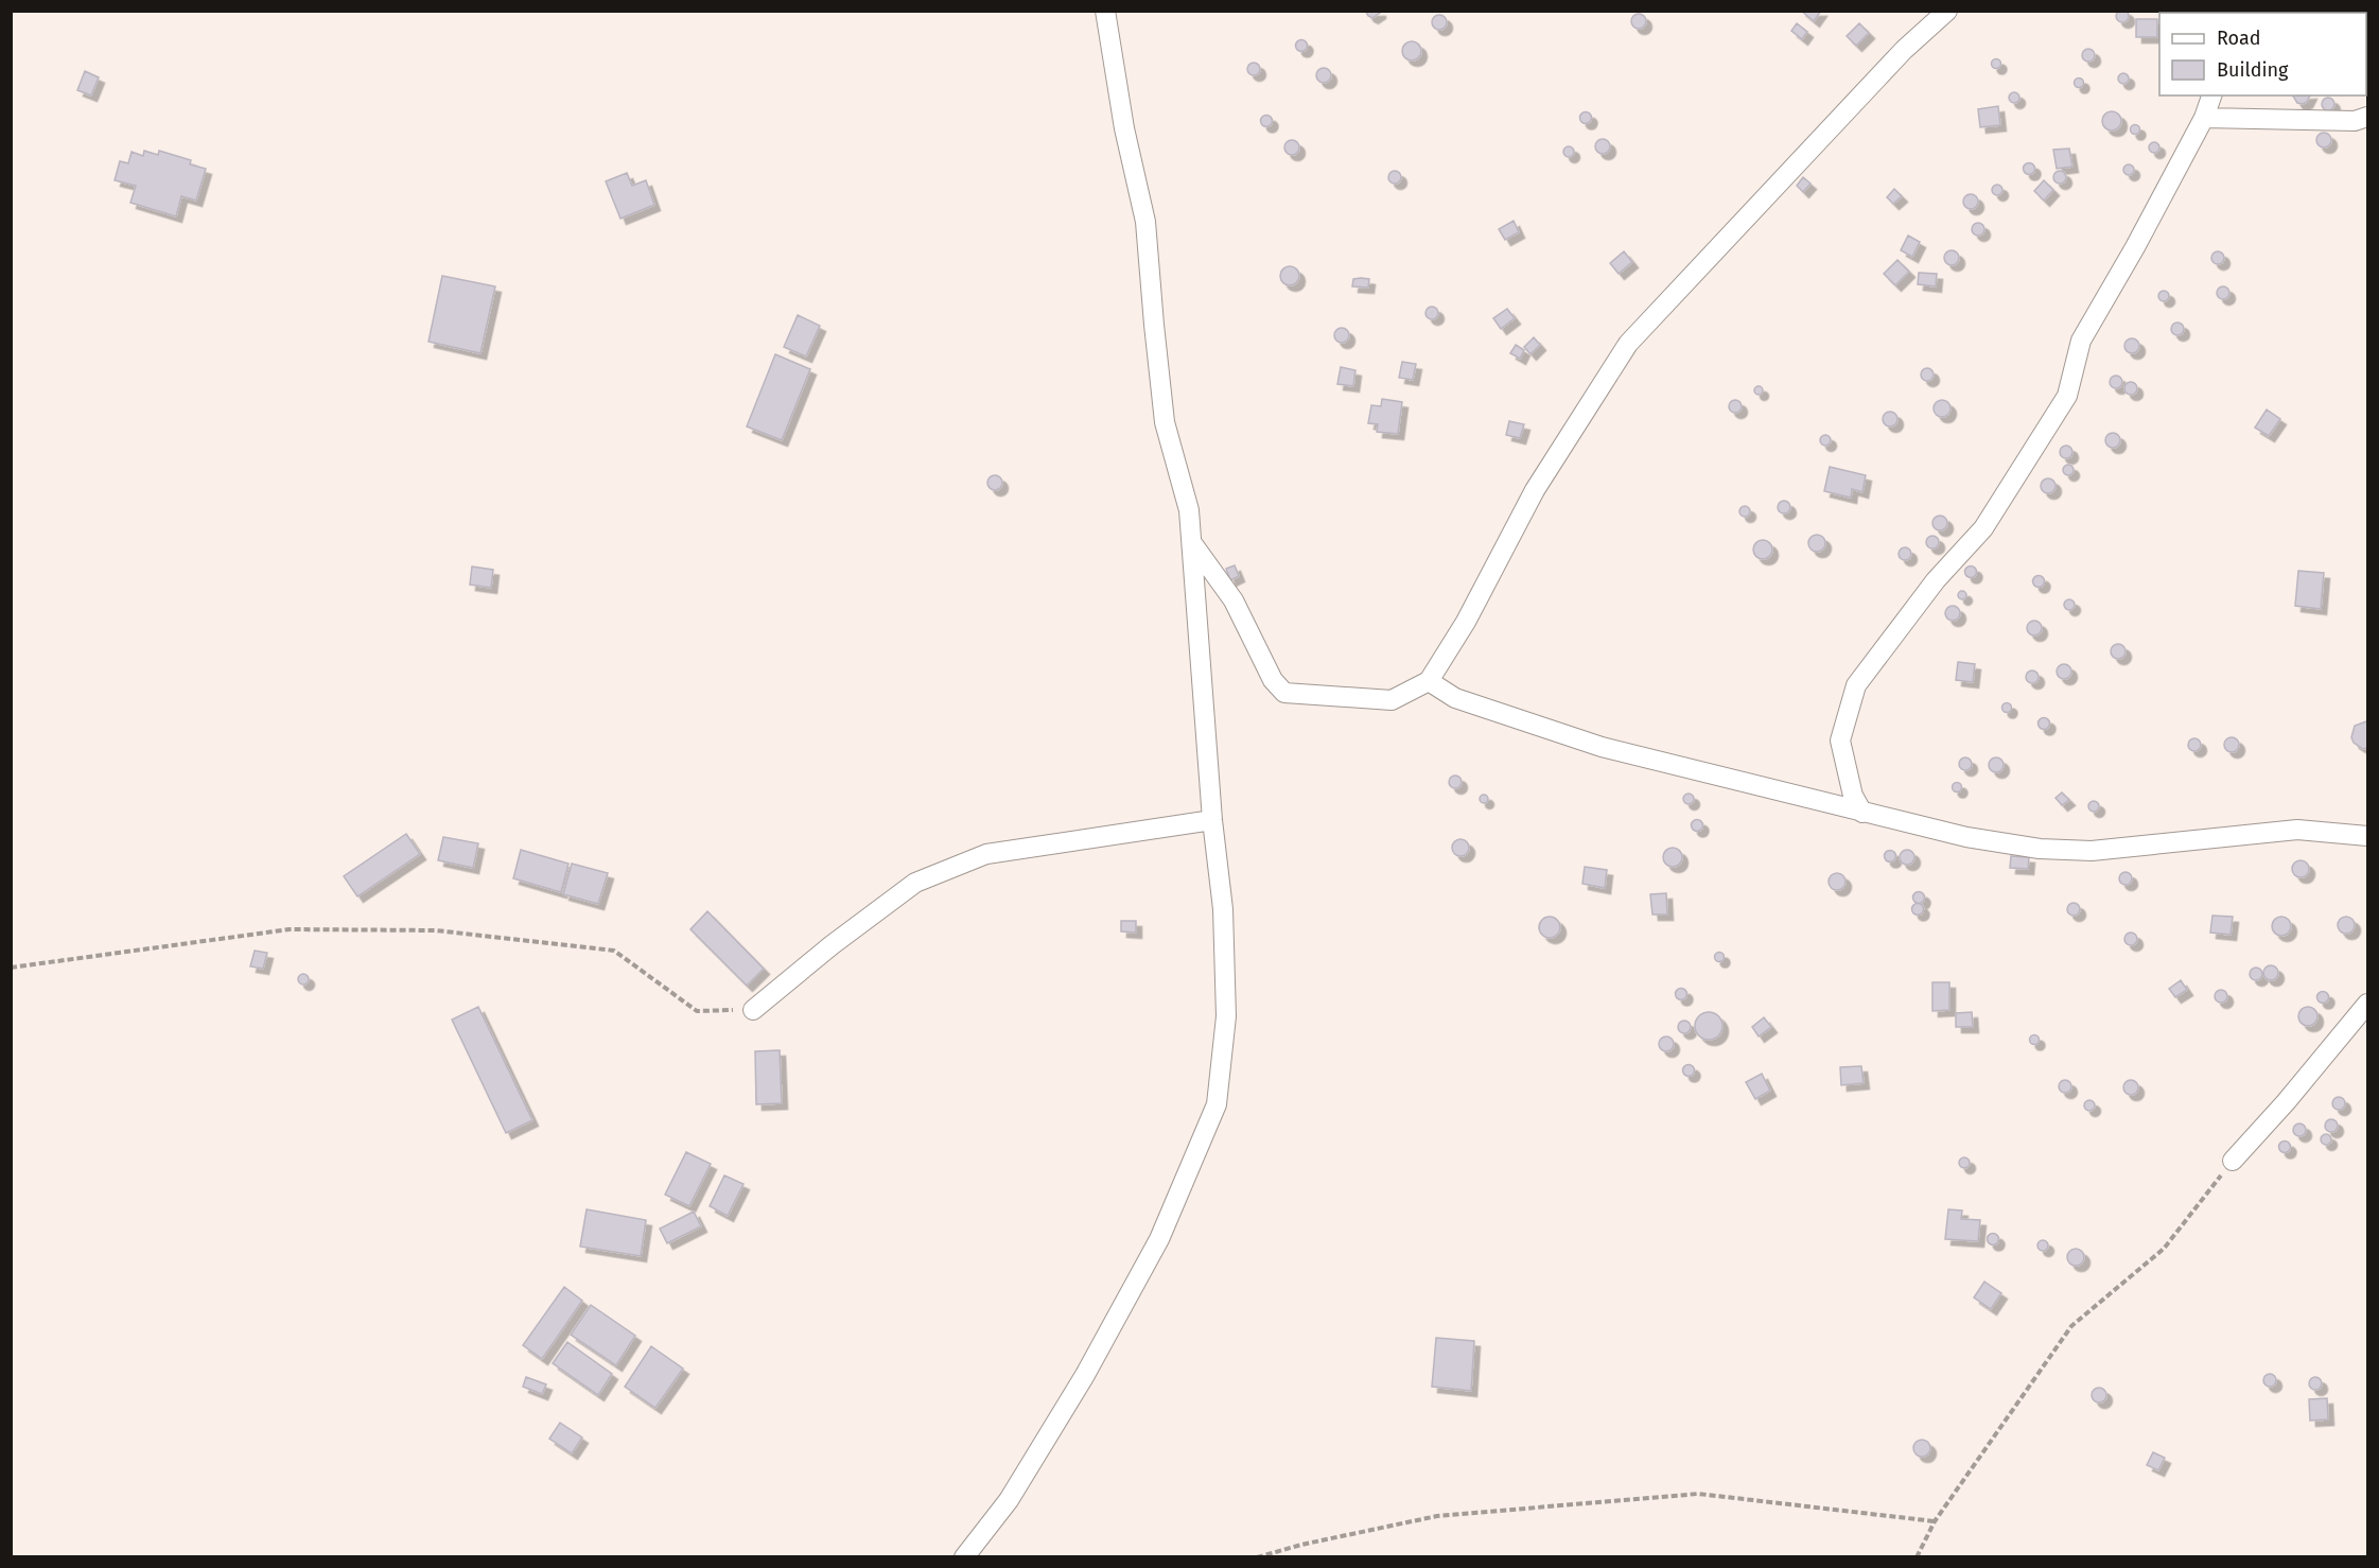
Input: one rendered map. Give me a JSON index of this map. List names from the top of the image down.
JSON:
{
  "legend": ["Road", "Building"]
}
